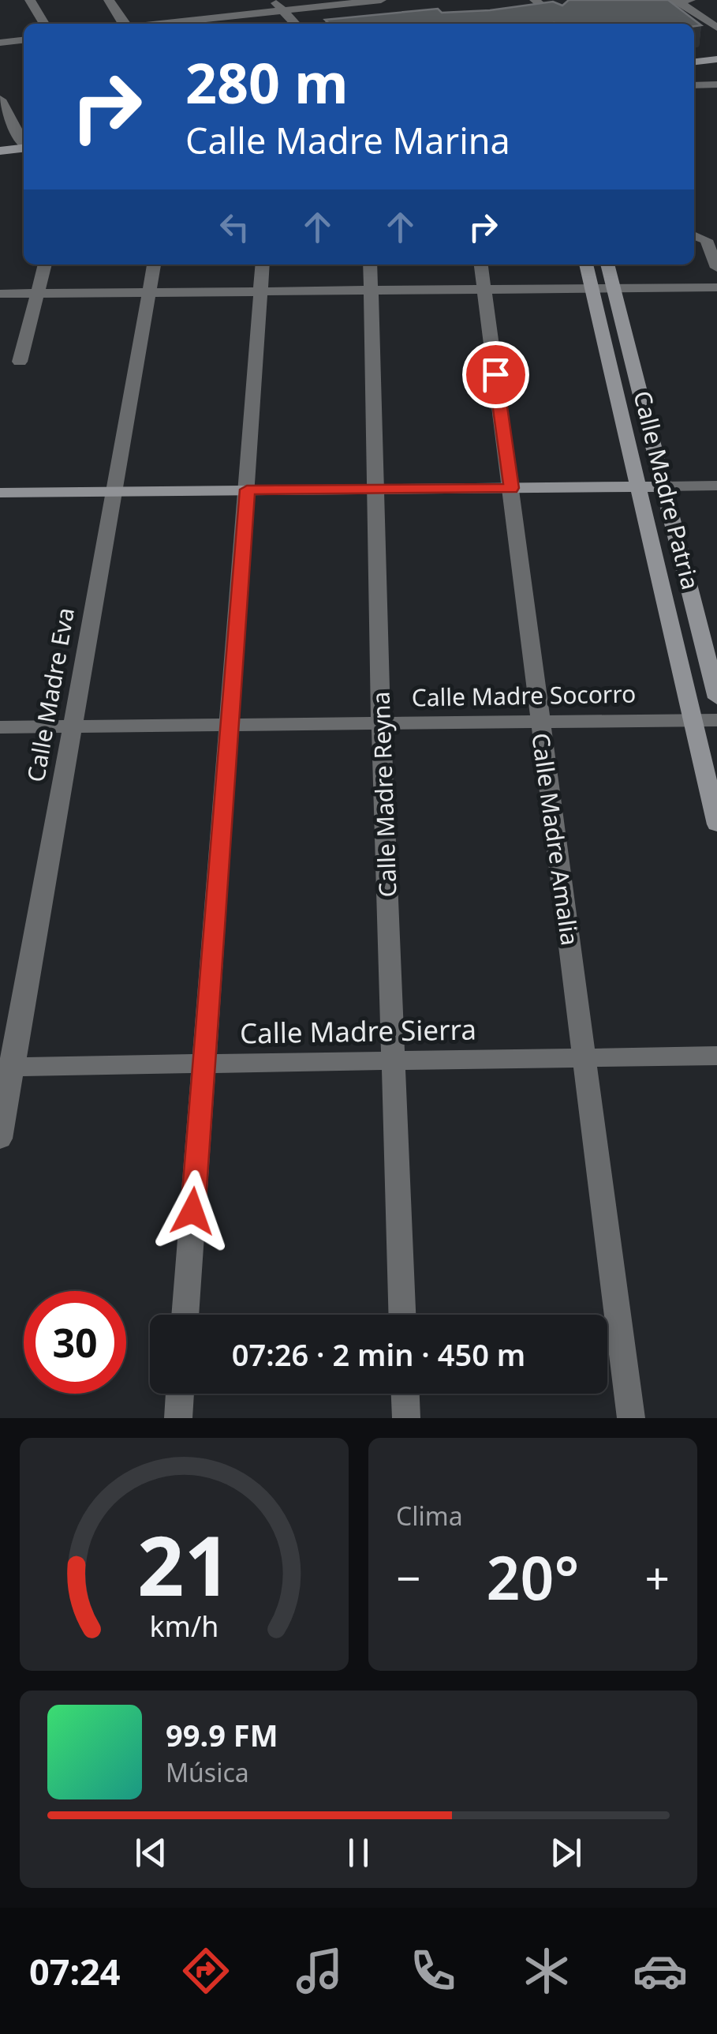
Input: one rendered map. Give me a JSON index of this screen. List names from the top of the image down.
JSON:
{
  "streets": {
    "street": [
      "Calle Madre Patria",
      "Calle Madre Eva",
      "Calle Madre Socorro",
      "Calle Madre Reyna",
      "Calle Madre Amalia",
      "Calle Madre Sierra"
    ]
  },
  "crossings": [
    ["Calle Madre Patria", "Calle Madre Socorro"],
    ["Calle Madre Eva", "Calle Madre Socorro"],
    ["Calle Madre Eva", "Calle Madre Sierra"],
    ["Calle Madre Socorro", "Calle Madre Reyna"],
    ["Calle Madre Socorro", "Calle Madre Amalia"],
    ["Calle Madre Reyna", "Calle Madre Sierra"],
    ["Calle Madre Amalia", "Calle Madre Sierra"]
  ],
  "page": {
    "turn": ["280 m", "Calle Madre Marina"],
    "limit": "30",
    "trip": "07:26 · 2 min · 450 m",
    "tile": "Clima",
    "heat": ["−", "20°", "+"],
    "song": ["99.9 FM", "Música"],
    "tabs": "07:24",
    "gauge": ["21", "km/h"]
  }
}
